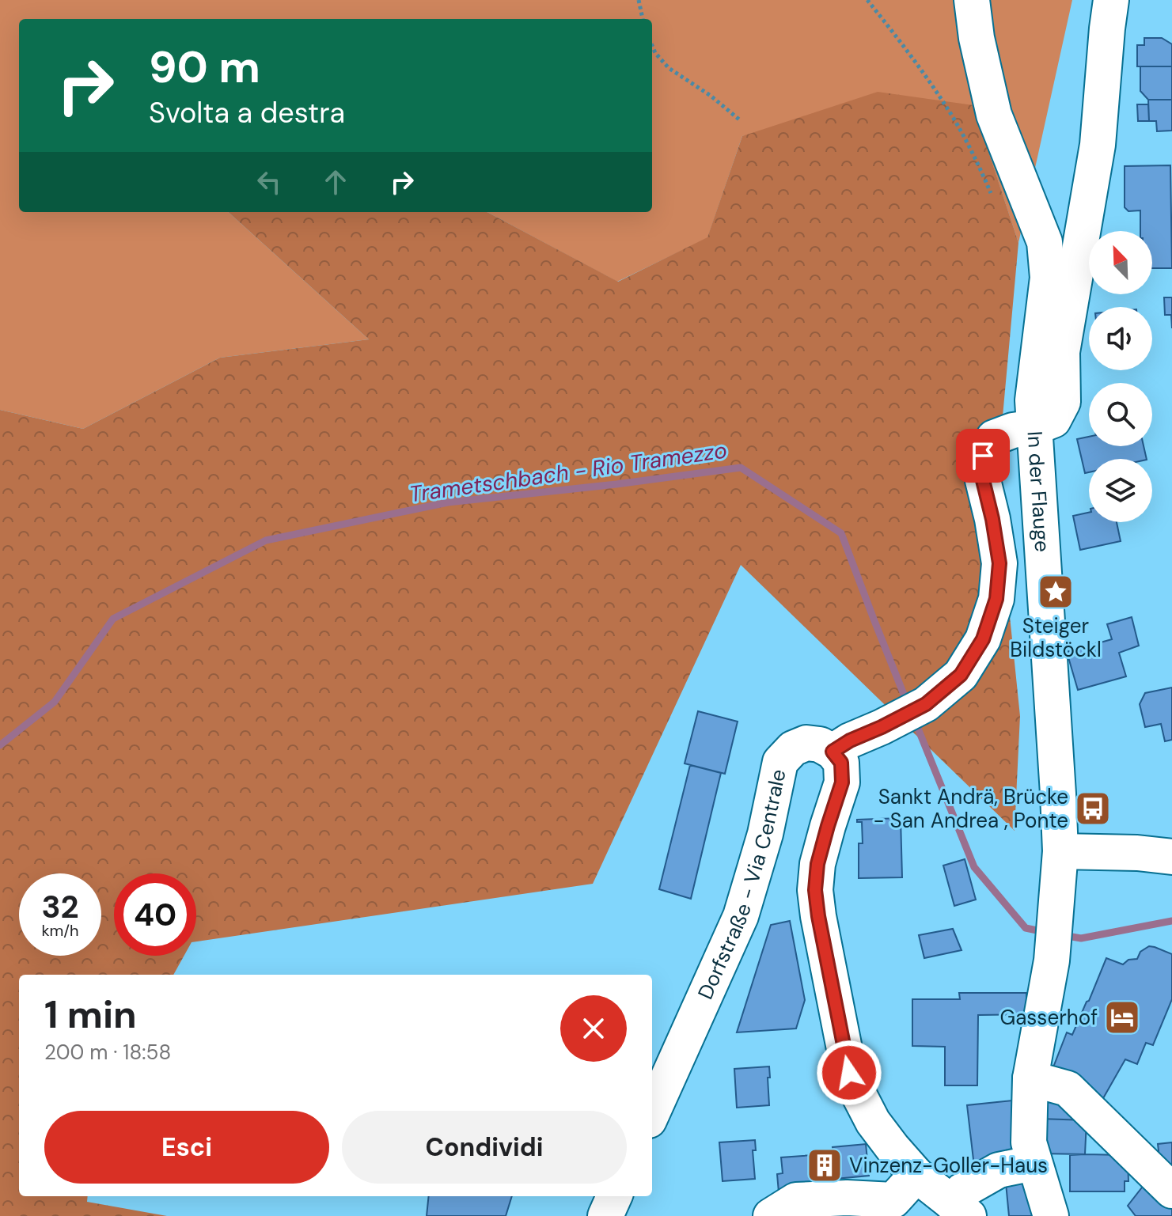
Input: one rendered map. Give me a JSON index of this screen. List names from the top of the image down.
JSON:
{
  "streets": {
    "street": ["In der Flauge", "Dorfstraße - Via Centrale"]
  },
  "water": ["Trametschbach - Rio Tramezzo"],
  "places": {
    "place": ["Steiger Bildstöckl"],
    "bus stop": ["Sankt Andrä, Brücke - San Andrea , Ponte"],
    "hotel": ["Gasserhof"],
    "building": ["Vinzenz-Goller-Haus"]
  },
  "north": "top left",
  "page": {
    "turn": ["90 m", "Svolta a destra"],
    "speed": "32 km/h",
    "limit": "40",
    "heading": ["1 min", "200 m · 18:58"],
    "buttons": ["Esci", "Condividi"]
  }
}
